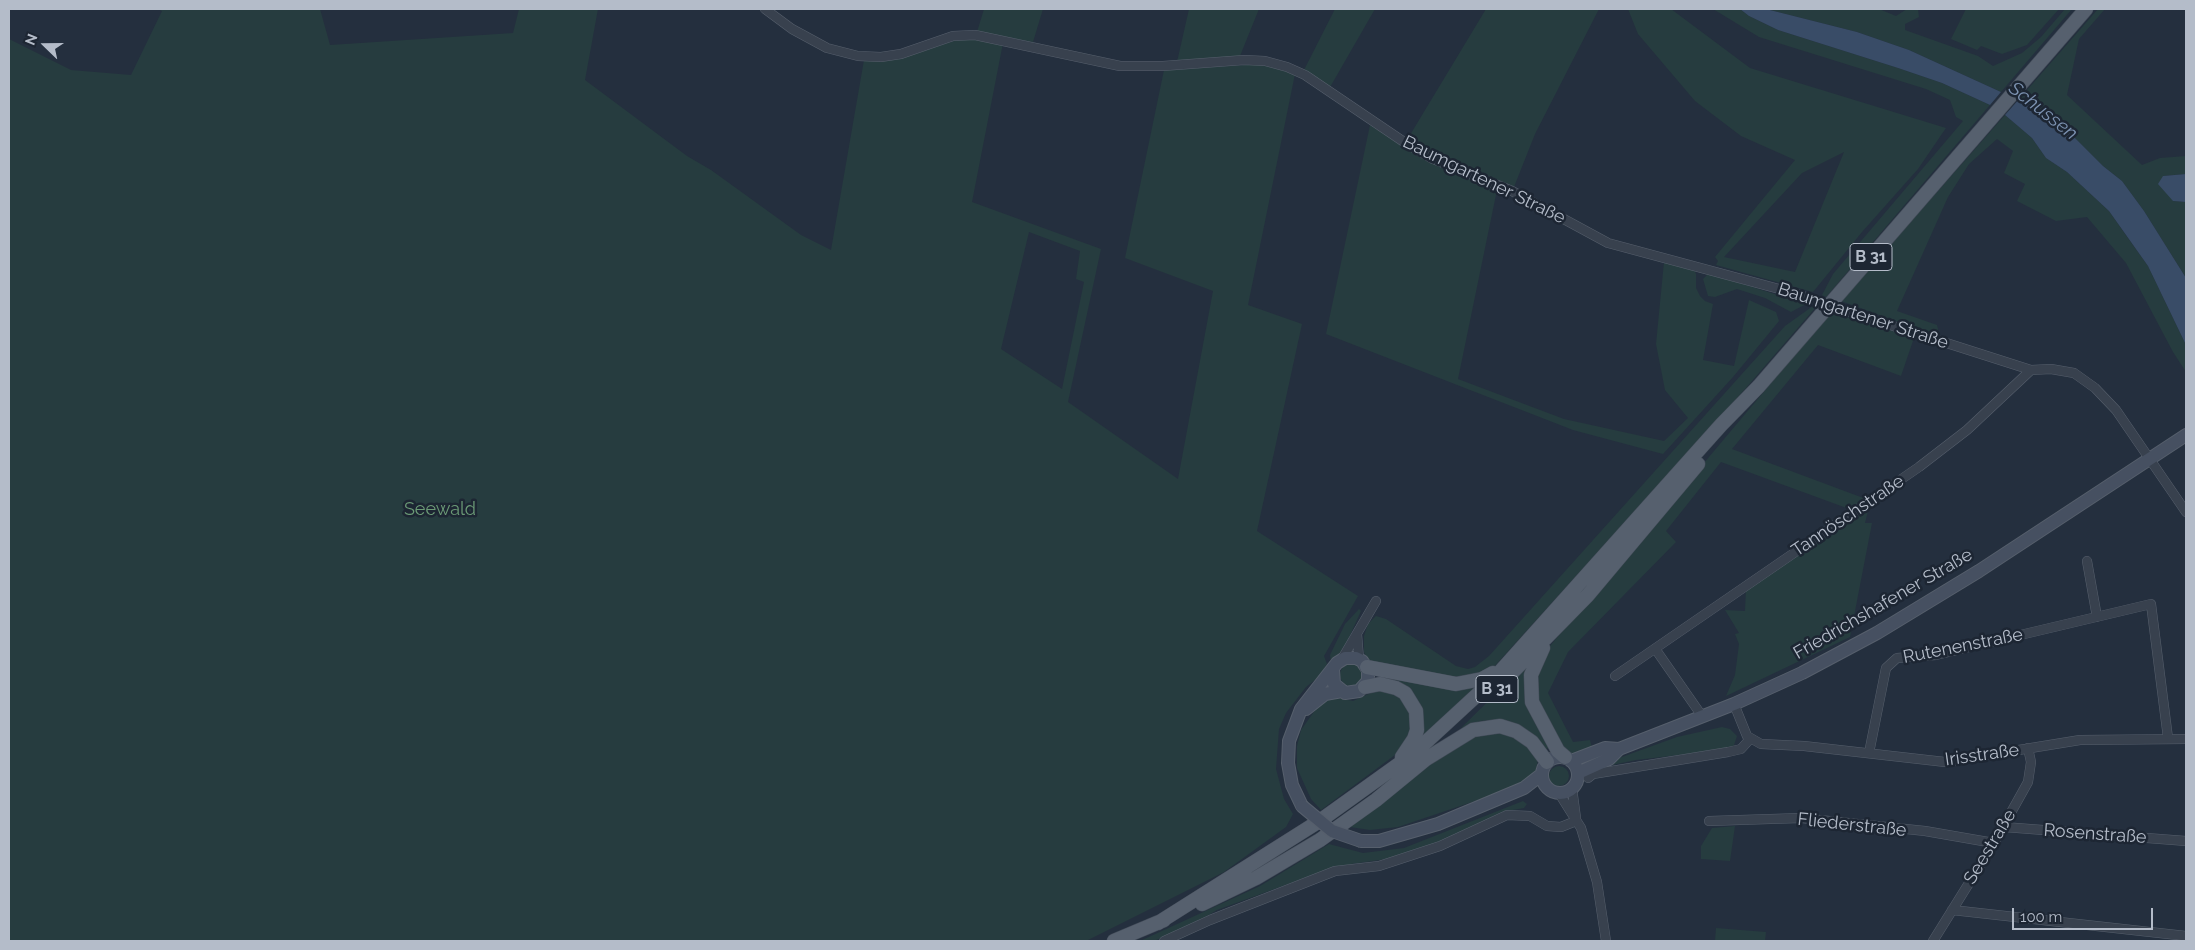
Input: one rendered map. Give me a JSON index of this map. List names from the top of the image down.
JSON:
{
  "streets": {
    "main road": ["B 31"],
    "street": [
      "Baumgartener Straße",
      "Tannöschstraße",
      "Friedrichshafener Straße",
      "Rutenenstraße",
      "Irisstraße",
      "Fliederstraße",
      "Rosenstraße",
      "Seestraße"
    ]
  },
  "crossings": [
    ["Baumgartener Straße", "Tannöschstraße"],
    ["Baumgartener Straße", "Friedrichshafener Straße"],
    ["Rutenenstraße", "Irisstraße"],
    ["Irisstraße", "Seestraße"],
    ["Fliederstraße", "Seestraße"],
    ["Rosenstraße", "Seestraße"]
  ],
  "water": ["Schussen"],
  "parks": ["Seewald"],
  "scale_bar": "100 m",
  "north": "left"
}
